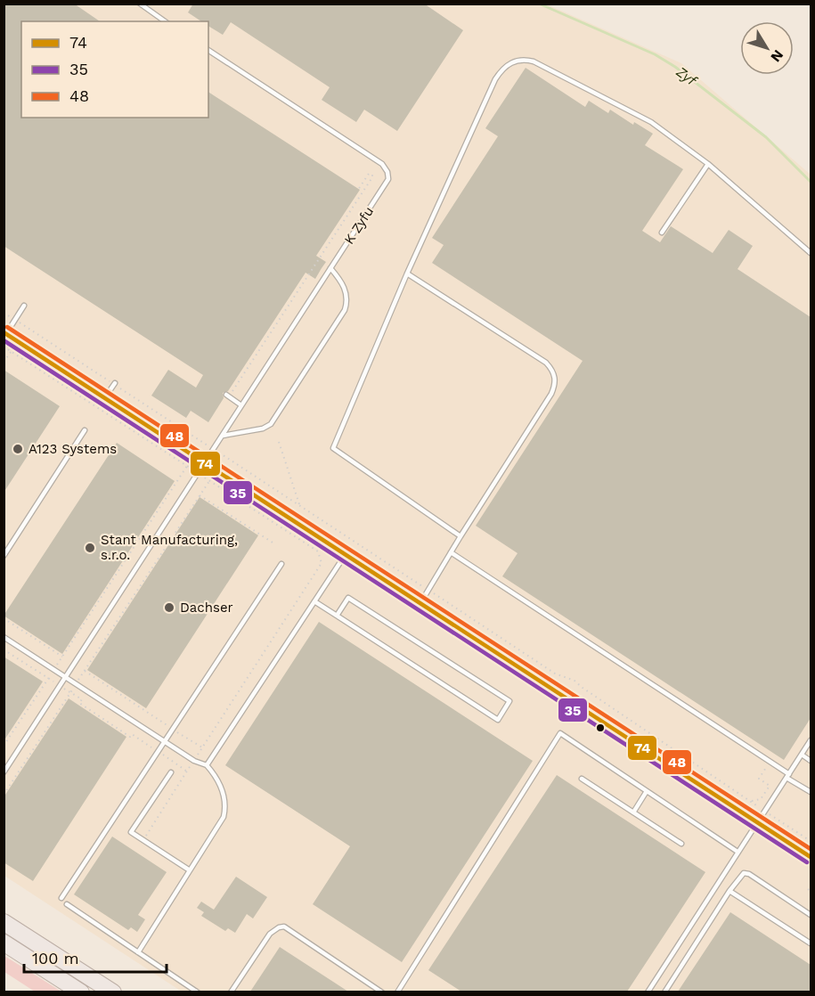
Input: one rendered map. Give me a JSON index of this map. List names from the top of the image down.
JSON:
{
  "streets": {
    "lane": ["K Zyfu"]
  },
  "water": ["Zyf"],
  "places": ["A123 Systems", "Stant Manufacturing, s.r.o.", "Dachser"],
  "lines": ["transit line 48", "transit line 74", "transit line 35"],
  "legend": ["74", "35", "48"],
  "scale_bar": "100 m",
  "north": "bottom right"
}
